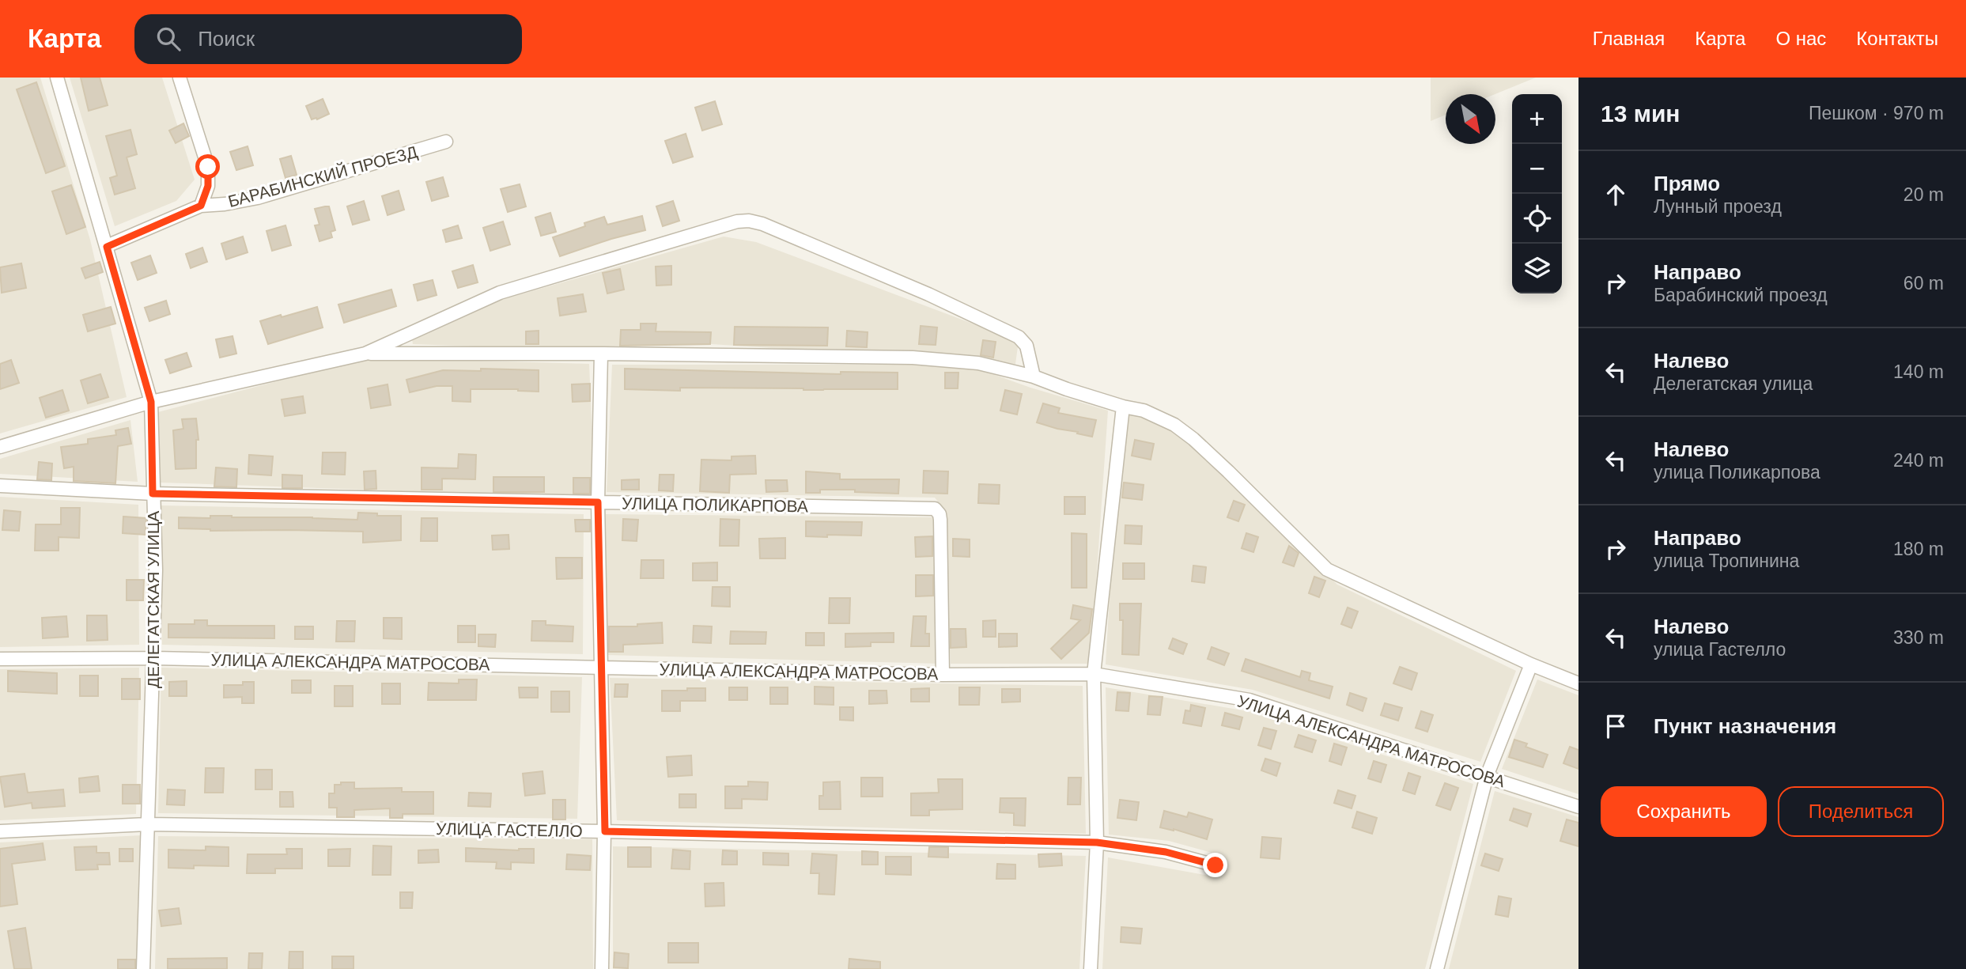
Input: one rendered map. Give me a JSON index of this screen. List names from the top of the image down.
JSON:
{
  "streets": {
    "street": [
      "БАРАБИНСКИЙ ПРОЕЗД",
      "УЛИЦА ПОЛИКАРПОВА",
      "ДЕЛЕГАТСКАЯ УЛИЦА",
      "УЛИЦА АЛЕКСАНДРА МАТРОСОВА",
      "УЛИЦА ГАСТЕЛЛО"
    ]
  },
  "crossings": [
    ["БАРАБИНСКИЙ ПРОЕЗД", "ДЕЛЕГАТСКАЯ УЛИЦА"],
    ["УЛИЦА ПОЛИКАРПОВА", "ДЕЛЕГАТСКАЯ УЛИЦА"],
    ["УЛИЦА ПОЛИКАРПОВА", "УЛИЦА АЛЕКСАНДРА МАТРОСОВА"],
    ["ДЕЛЕГАТСКАЯ УЛИЦА", "УЛИЦА АЛЕКСАНДРА МАТРОСОВА"],
    ["ДЕЛЕГАТСКАЯ УЛИЦА", "УЛИЦА ГАСТЕЛЛО"]
  ],
  "north": "bottom right",
  "page": {
    "header": "Карта",
    "search": "Поиск",
    "nav": [
      "Главная",
      "Карта",
      "О нас",
      "Контакты"
    ],
    "heading": ["13 мин", "Пешком · 970 m"],
    "map_buttons": ["+", "−"],
    "list": [
      ["Прямо", "Лунный проезд", "20 m"],
      ["Направо", "Барабинский проезд", "60 m"],
      ["Налево", "Делегатская улица", "140 m"],
      ["Налево", "улица Поликарпова", "240 m"],
      ["Направо", "улица Тропинина", "180 m"],
      ["Налево", "улица Гастелло", "330 m"],
      "Пункт назначения"
    ],
    "buttons": ["Сохранить", "Поделиться"]
  }
}
